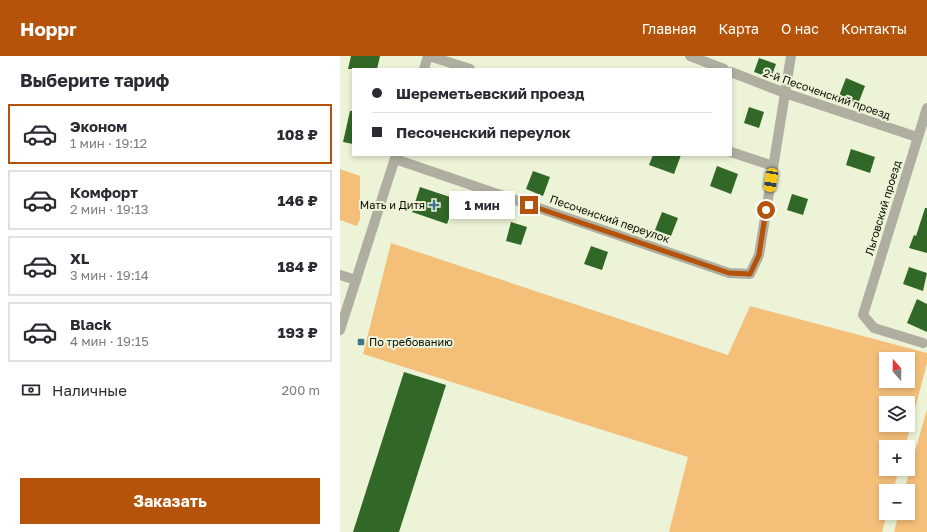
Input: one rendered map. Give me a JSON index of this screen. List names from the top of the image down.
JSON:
{
  "streets": {
    "street": ["2-й Песоченский проезд", "Льговский проезд", "Песоченский переулок"]
  },
  "crossings": [
    ["2-й Песоченский проезд", "Льговский проезд"]
  ],
  "places": {
    "health": ["Мать и Дитя"],
    "transit": ["По требованию"]
  },
  "north": "top",
  "page": {
    "header": "Hoppr",
    "nav": [
      "Главная",
      "Карта",
      "О нас",
      "Контакты"
    ],
    "heading": "Выберите тариф",
    "banner": ["Шереметьевский проезд", "Песоченский переулок"],
    "list": [
      {
        "name": "Эконом",
        "note": "1 мин · 19:12",
        "value": "108 ₽"
      },
      {
        "name": "Комфорт",
        "note": "2 мин · 19:13",
        "value": "146 ₽"
      },
      {
        "name": "XL",
        "note": "3 мин · 19:14",
        "value": "184 ₽"
      },
      {
        "name": "Black",
        "note": "4 мин · 19:15",
        "value": "193 ₽"
      }
    ],
    "bubble": "1 мин",
    "map_buttons": ["+", "−"],
    "pay": ["Наличные", "200 m"],
    "buttons": "Заказать"
  }
}
